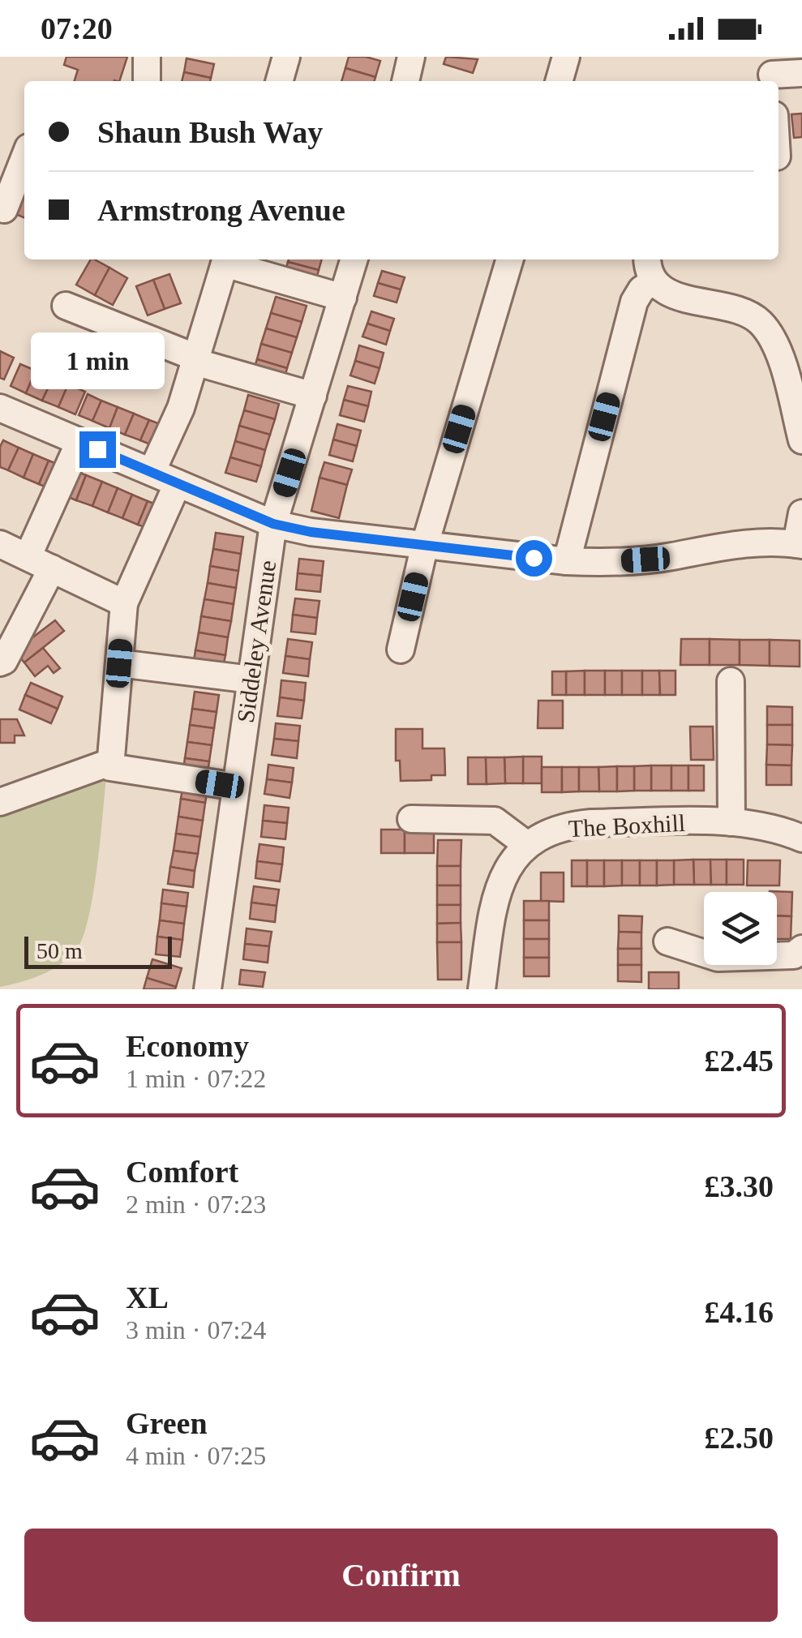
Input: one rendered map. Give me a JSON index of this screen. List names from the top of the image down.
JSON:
{
  "streets": {
    "street": ["Siddeley Avenue", "The Boxhill"]
  },
  "scale_bar": "50 m",
  "page": {
    "status": "07:20",
    "banner": ["Shaun Bush Way", "Armstrong Avenue"],
    "bubble": "1 min",
    "scale": "50 m",
    "list": [
      {
        "name": "Economy",
        "note": "1 min · 07:22",
        "value": "£2.45"
      },
      {
        "name": "Comfort",
        "note": "2 min · 07:23",
        "value": "£3.30"
      },
      {
        "name": "XL",
        "note": "3 min · 07:24",
        "value": "£4.16"
      },
      {
        "name": "Green",
        "note": "4 min · 07:25",
        "value": "£2.50"
      }
    ],
    "buttons": "Confirm"
  }
}
